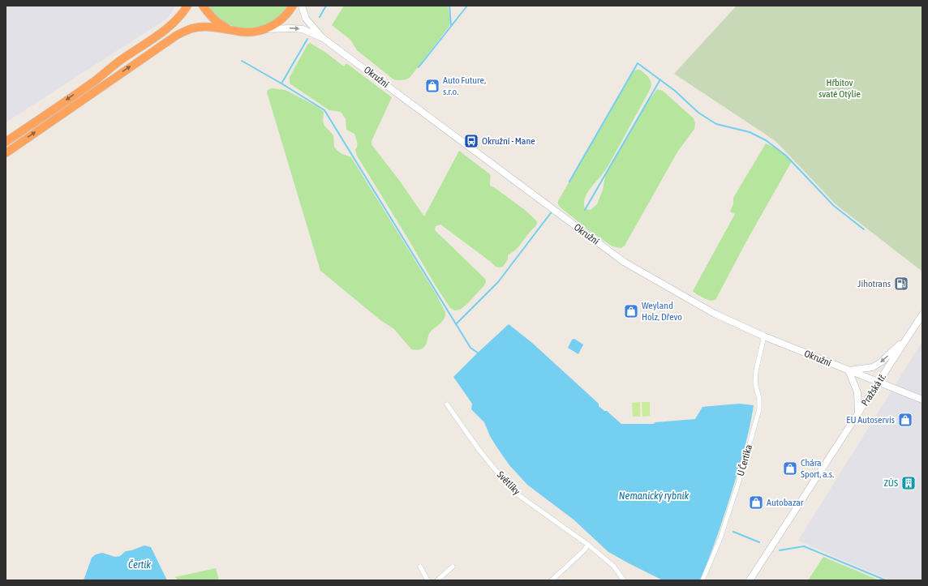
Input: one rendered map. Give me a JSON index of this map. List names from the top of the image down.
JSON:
{
  "streets": {
    "main road": ["Okružní", "Pražská tř."],
    "street": ["U Čertíka", "Světlíky"]
  },
  "crossings": [
    ["Okružní", "Pražská tř."],
    ["Okružní", "U Čertíka"]
  ],
  "water": ["Nemanický rybník", "Čertík"],
  "parks": ["Hřbitov svaté Otýlie"],
  "places": {
    "shop": [
      "Auto Future, s.r.o.",
      "Weyland Holz, Dřevo",
      "EU Autoservis",
      "Chára Sport, a.s.",
      "Autobazar"
    ],
    "bus stop": ["Okružní - Mane"],
    "fuel station": ["Jihotrans"],
    "building": ["ZÚS"]
  }
}
